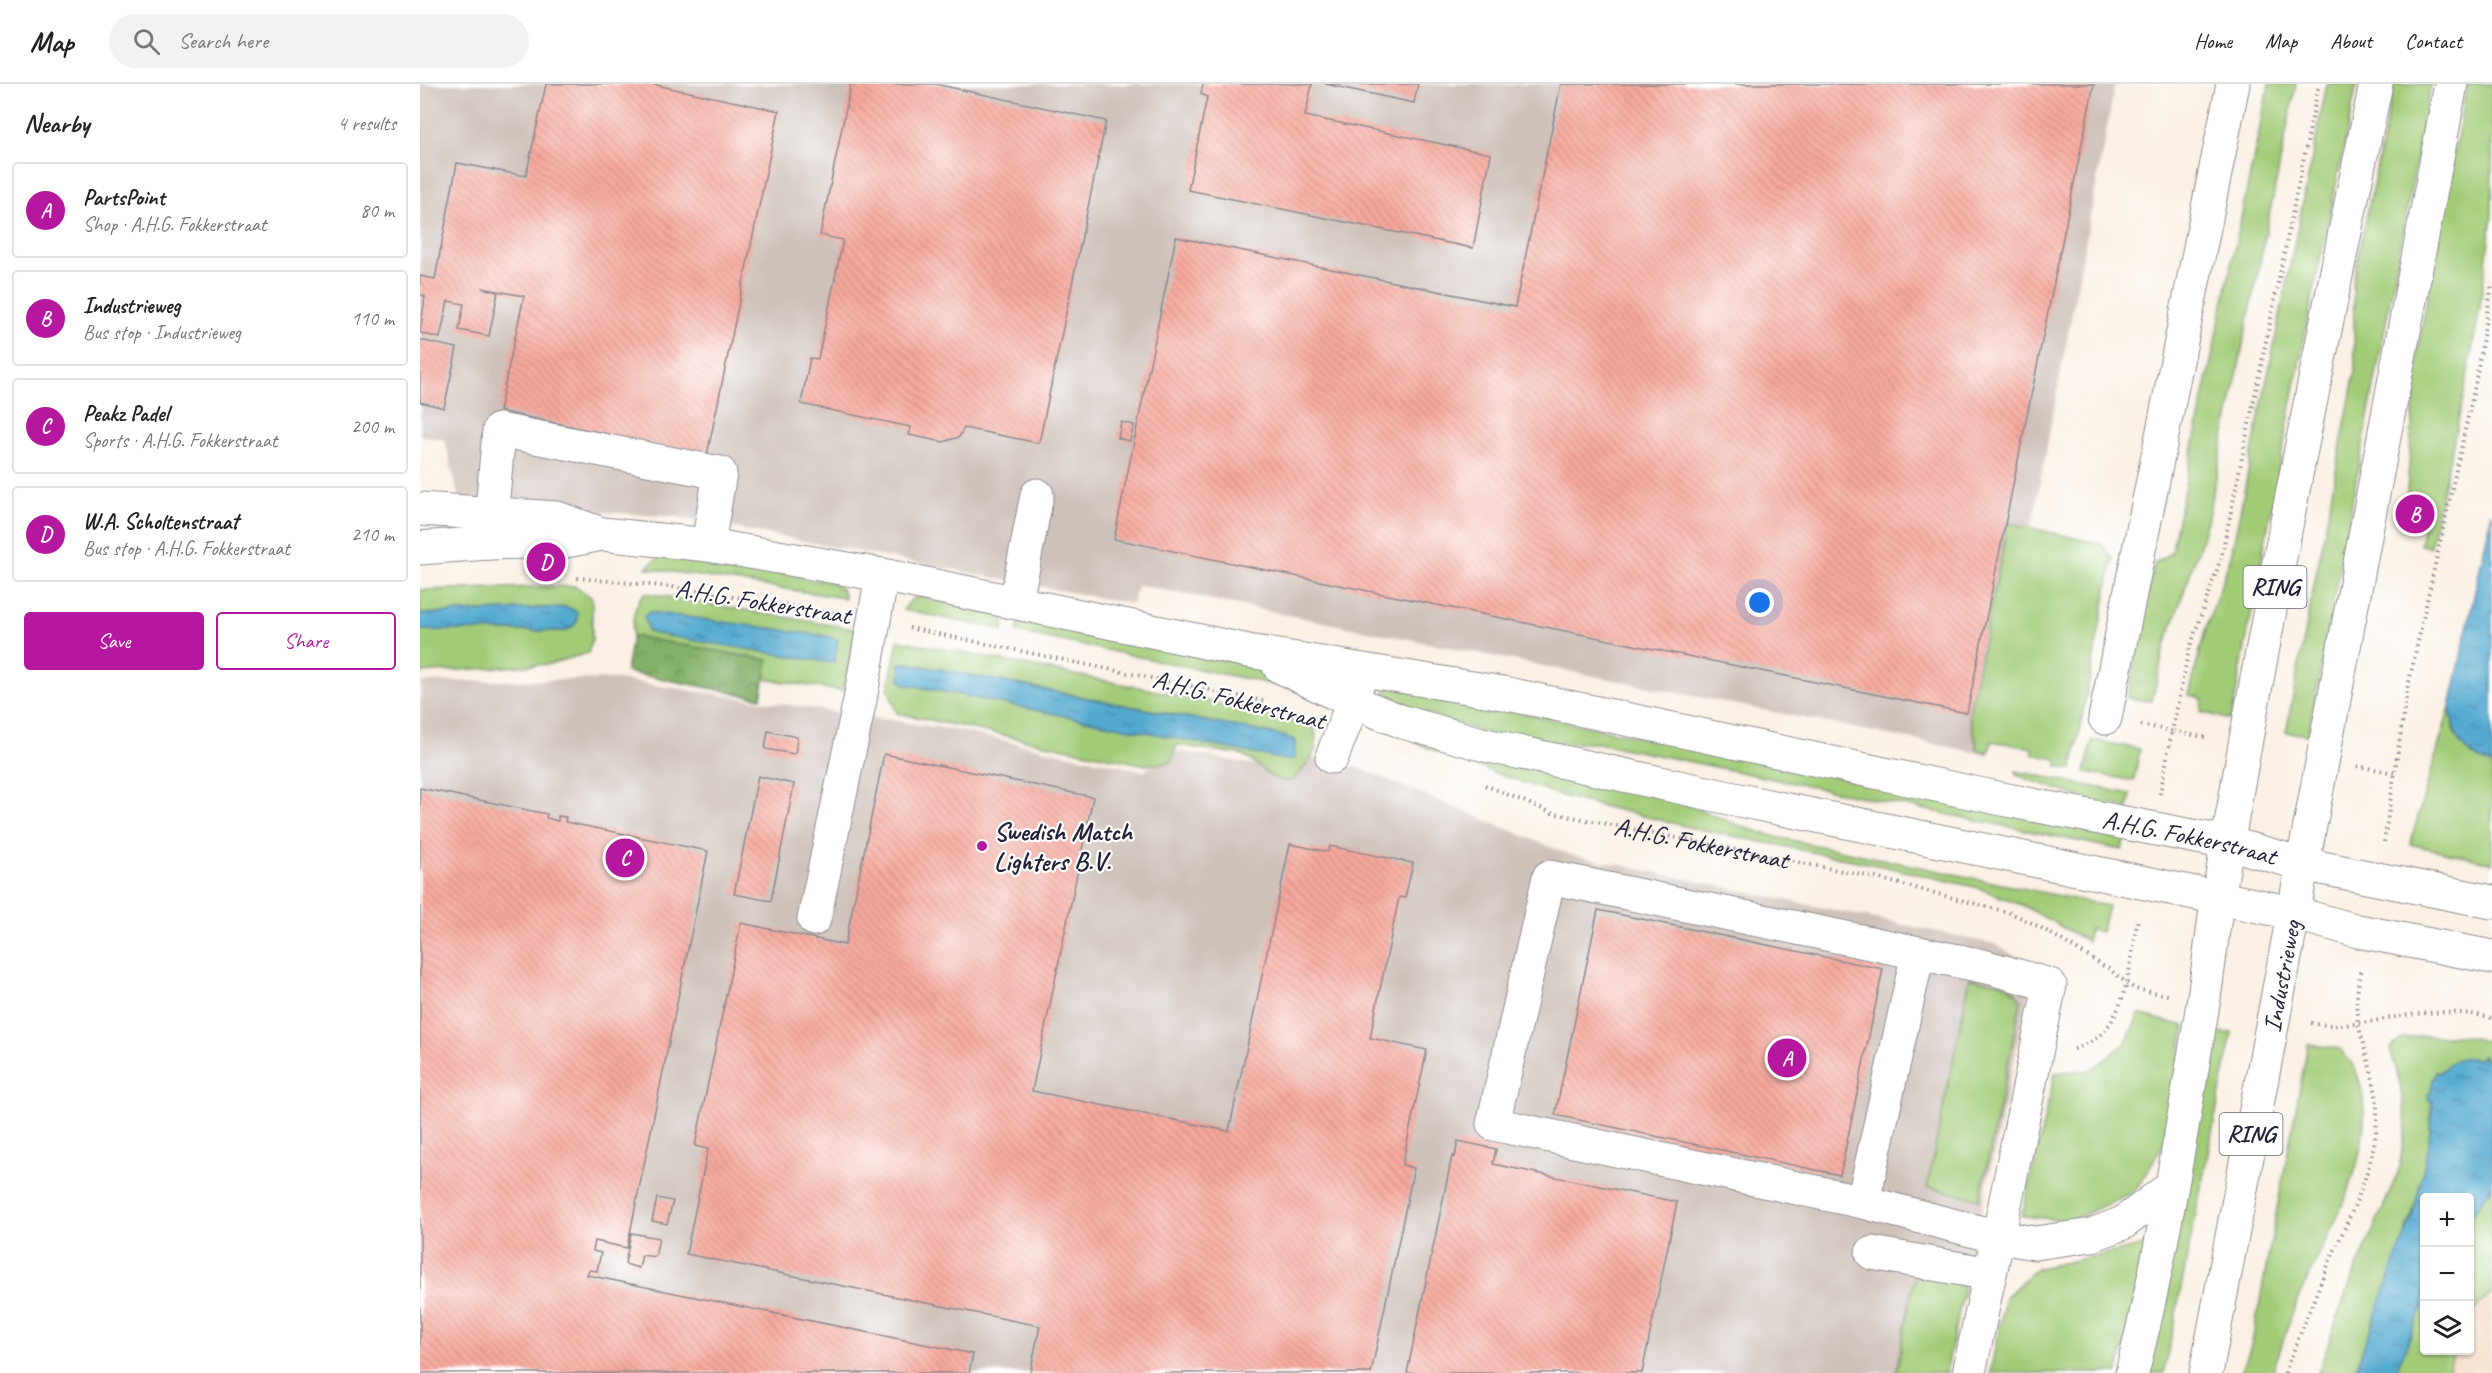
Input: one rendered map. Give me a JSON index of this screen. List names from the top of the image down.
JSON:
{
  "streets": {
    "street": ["RING", "A.H.G. Fokkerstraat", "Industrieweg"]
  },
  "crossings": [
    ["RING", "A.H.G. Fokkerstraat"],
    ["A.H.G. Fokkerstraat", "Industrieweg"]
  ],
  "places": ["Swedish Match Lighters B.V."],
  "page": {
    "header": "Map",
    "search": "Search here",
    "nav": [
      "Home",
      "Map",
      "About",
      "Contact"
    ],
    "heading": ["Nearby", "4 results"],
    "list": [
      {
        "mark": "A",
        "name": "PartsPoint",
        "note": "Shop · A.H.G. Fokkerstraat",
        "value": "80 m"
      },
      {
        "mark": "B",
        "name": "Industrieweg",
        "note": "Bus stop · Industrieweg",
        "value": "110 m"
      },
      {
        "mark": "C",
        "name": "Peakz Padel",
        "note": "Sports · A.H.G. Fokkerstraat",
        "value": "200 m"
      },
      {
        "mark": "D",
        "name": "W.A. Scholtenstraat",
        "note": "Bus stop · A.H.G. Fokkerstraat",
        "value": "210 m"
      }
    ],
    "pins": [
      "B",
      "D",
      "C",
      "A"
    ],
    "buttons": ["Save", "Share"],
    "map_buttons": ["+", "−"]
  }
}
